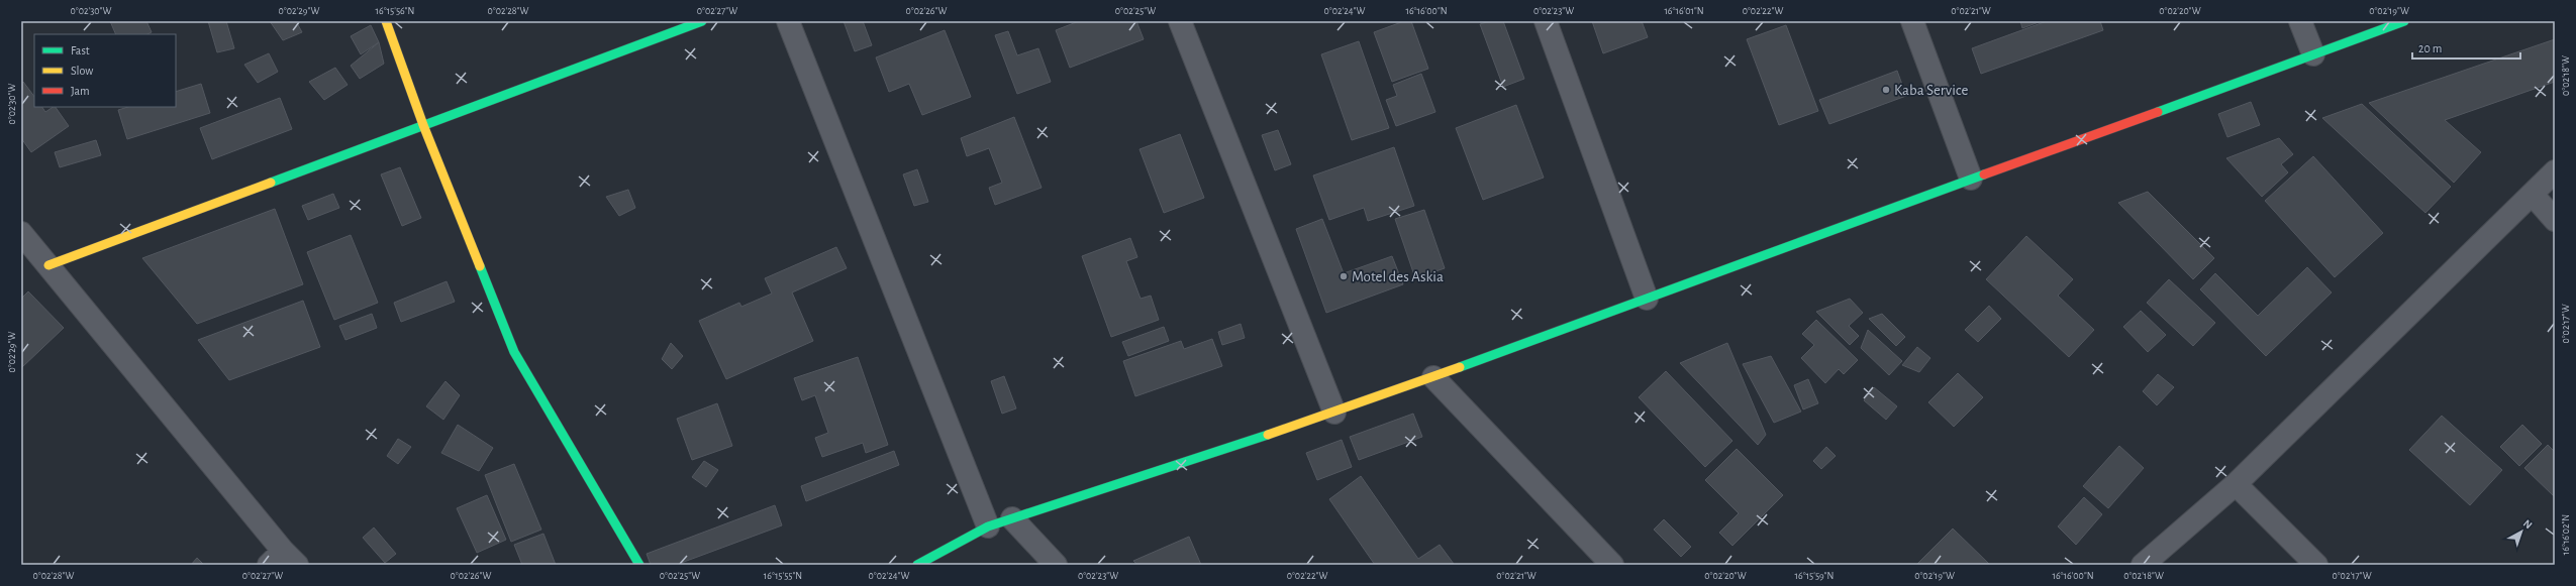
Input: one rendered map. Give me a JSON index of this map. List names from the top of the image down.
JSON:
{
  "places": ["Kaba Service", "Motel des Askia"],
  "legend": ["Fast", "Slow", "Jam"],
  "scale_bar": "20 m",
  "north": "top right",
  "coordinates": [
    "0°02'30\"W",
    "0°02'29\"W",
    "16°15'56\"N",
    "0°02'28\"W",
    "0°02'27\"W",
    "0°02'26\"W",
    "0°02'25\"W",
    "0°02'24\"W",
    "16°16'00\"N",
    "0°02'23\"W",
    "16°16'01\"N",
    "0°02'22\"W",
    "0°02'21\"W",
    "0°02'20\"W",
    "0°02'19\"W",
    "0°02'18\"W",
    "0°02'17\"W",
    "16°16'02\"N",
    "16°15'55\"N",
    "16°15'59\"N"
  ]
}
